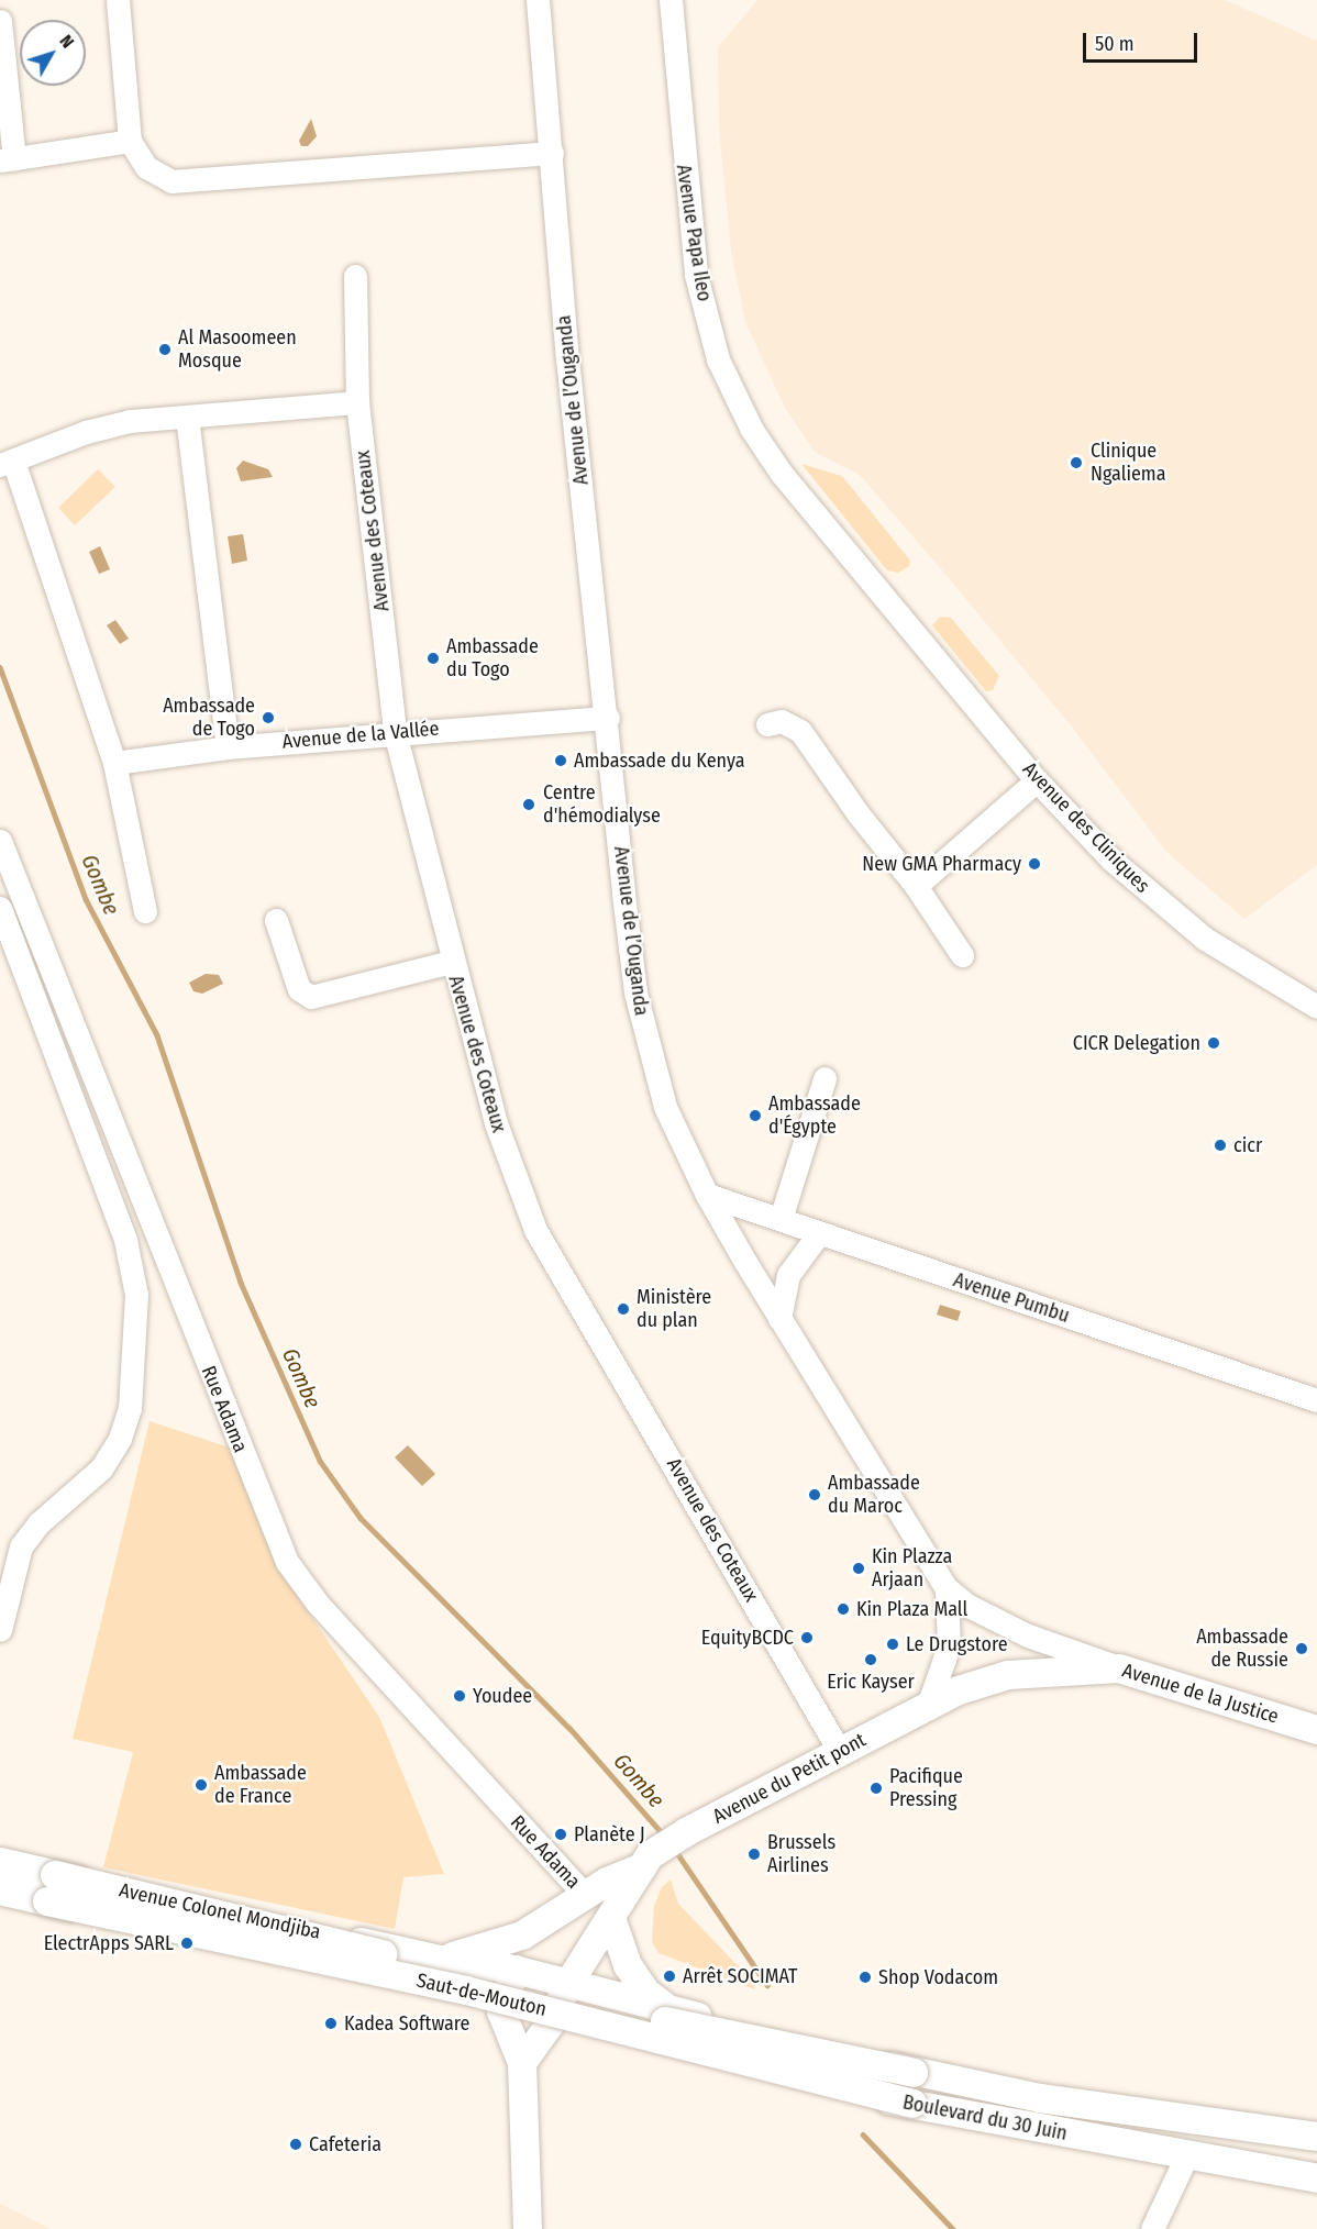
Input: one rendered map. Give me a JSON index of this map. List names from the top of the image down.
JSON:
{
  "streets": {
    "main road": [
      "Avenue de la Justice",
      "Avenue du Petit pont",
      "Avenue Colonel Mondjiba",
      "Saut-de-Mouton",
      "Boulevard du 30 Juin"
    ],
    "street": [
      "Avenue Papa Ileo",
      "Avenue de l’Ouganda",
      "Avenue des Coteaux",
      "Avenue de la Vallée",
      "Avenue des Cliniques",
      "Avenue Pumbu",
      "Rue Adama"
    ]
  },
  "crossings": [
    ["Avenue Papa Ileo", "Avenue des Cliniques"],
    ["Avenue de l’Ouganda", "Avenue de la Vallée"],
    ["Avenue de l’Ouganda", "Avenue Pumbu"],
    ["Avenue de l’Ouganda", "Avenue de la Justice"],
    ["Avenue de l’Ouganda", "Avenue du Petit pont"],
    ["Avenue des Coteaux", "Avenue de la Vallée"],
    ["Avenue des Coteaux", "Avenue du Petit pont"],
    ["Rue Adama", "Avenue du Petit pont"],
    ["Avenue de la Justice", "Avenue du Petit pont"],
    ["Avenue du Petit pont", "Avenue Colonel Mondjiba"],
    ["Avenue Colonel Mondjiba", "Saut-de-Mouton"],
    ["Avenue Colonel Mondjiba", "Boulevard du 30 Juin"],
    ["Saut-de-Mouton", "Boulevard du 30 Juin"]
  ],
  "water": ["Gombe"],
  "places": [
    "Al Masoomeen Mosque",
    "Clinique Ngaliema",
    "Ambassade du Togo",
    "Ambassade de Togo",
    "Ambassade du Kenya",
    "Centre d'hémodialyse",
    "New GMA Pharmacy",
    "CICR Delegation",
    "Ambassade d'Égypte",
    "cicr",
    "Ministère du plan",
    "Ambassade du Maroc",
    "Kin Plazza Arjaan",
    "Kin Plaza Mall",
    "EquityBCDC",
    "Le Drugstore",
    "Ambassade de Russie",
    "Eric Kayser",
    "Youdee",
    "Ambassade de France",
    "Pacifique Pressing",
    "Planète J",
    "Brussels Airlines",
    "ElectrApps SARL",
    "Arrêt SOCIMAT",
    "Shop Vodacom",
    "Kadea Software",
    "Cafeteria"
  ],
  "scale_bar": "50 m",
  "north": "top right"
}
